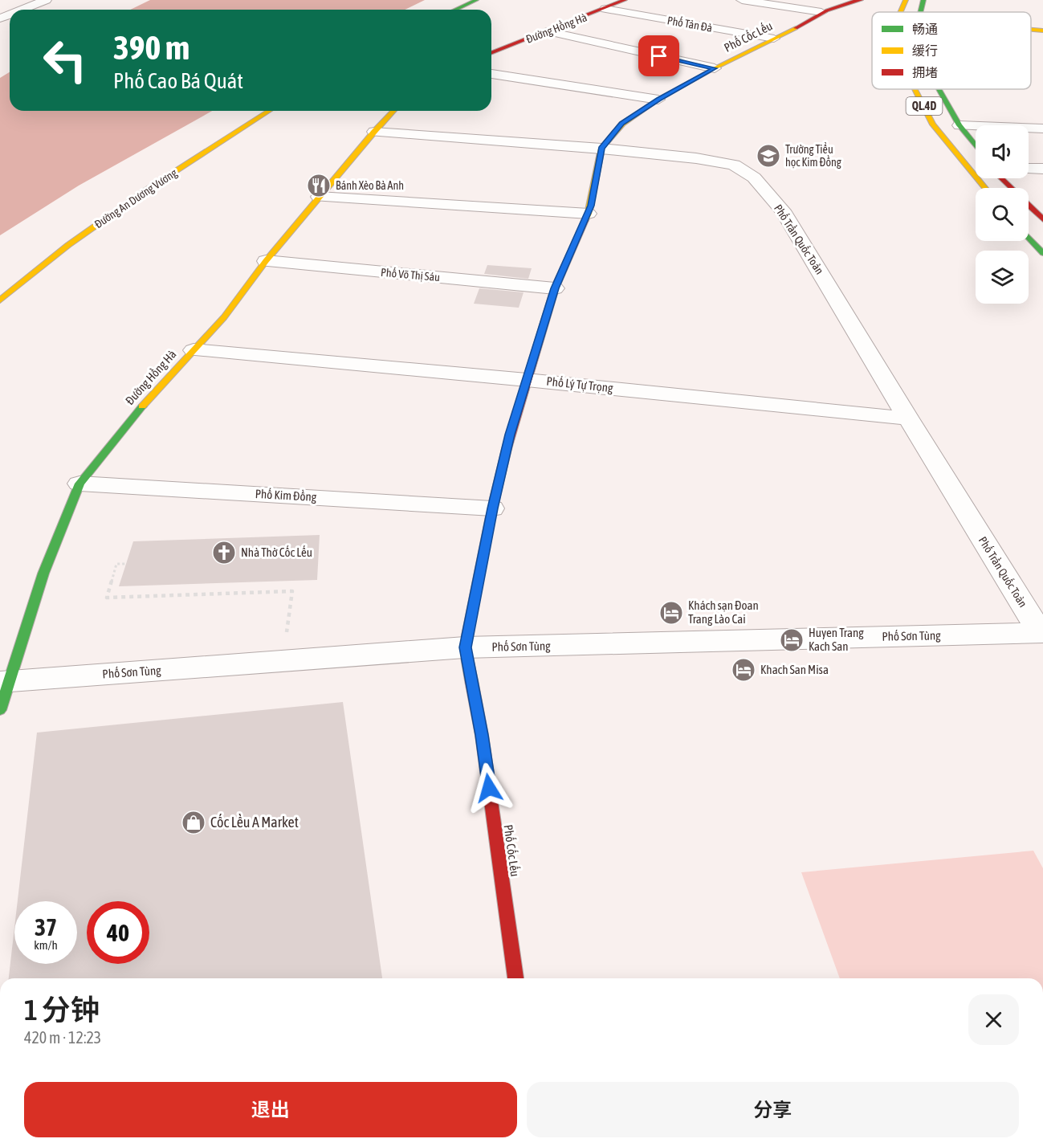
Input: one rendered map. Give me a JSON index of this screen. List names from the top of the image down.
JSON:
{
  "streets": {
    "street": [
      "Phố Tản Đà",
      "Đường Hồng Hà",
      "Phố Cốc Lếu",
      "QL.4D",
      "Đường An Dương Vương",
      "Phố Trần Quốc Toản",
      "Phố Võ Thị Sáu",
      "Phố Lý Tự Trọng",
      "Phố Kim Đồng",
      "Phố Sơn Tùng"
    ]
  },
  "crossings": [
    ["Phố Tản Đà", "Đường Hồng Hà"],
    ["Phố Tản Đà", "Phố Cốc Lếu"],
    ["Đường Hồng Hà", "Phố Trần Quốc Toản"],
    ["Đường Hồng Hà", "Phố Võ Thị Sáu"],
    ["Đường Hồng Hà", "Phố Lý Tự Trọng"],
    ["Đường Hồng Hà", "Phố Kim Đồng"],
    ["Đường Hồng Hà", "Phố Sơn Tùng"],
    ["Phố Cốc Lếu", "Phố Trần Quốc Toản"],
    ["Phố Cốc Lếu", "Phố Võ Thị Sáu"],
    ["Phố Cốc Lếu", "Phố Lý Tự Trọng"],
    ["Phố Cốc Lếu", "Phố Kim Đồng"],
    ["Phố Cốc Lếu", "Phố Sơn Tùng"],
    ["Phố Trần Quốc Toản", "Phố Lý Tự Trọng"],
    ["Phố Trần Quốc Toản", "Phố Sơn Tùng"]
  ],
  "places": {
    "school or university": ["Trường Tiểu học Kim Đồng"],
    "restaurant": ["Bánh Xèo Bà Anh"],
    "church": ["Nhà Thờ Cốc Lếu"],
    "hotel": ["Khách sạn Đoan Trang Lào Cai", "Huyen Trang Kach San", "Khach San Misa"],
    "shop": ["Cốc Lều A Market"]
  },
  "legend": ["畅通", "缓行", "拥堵"],
  "page": {
    "turn": ["390 m", "Phố Cao Bá Quát"],
    "speed": "37 km/h",
    "limit": "40",
    "heading": ["1 分钟", "420 m · 12:23"],
    "buttons": ["退出", "分享"]
  }
}
